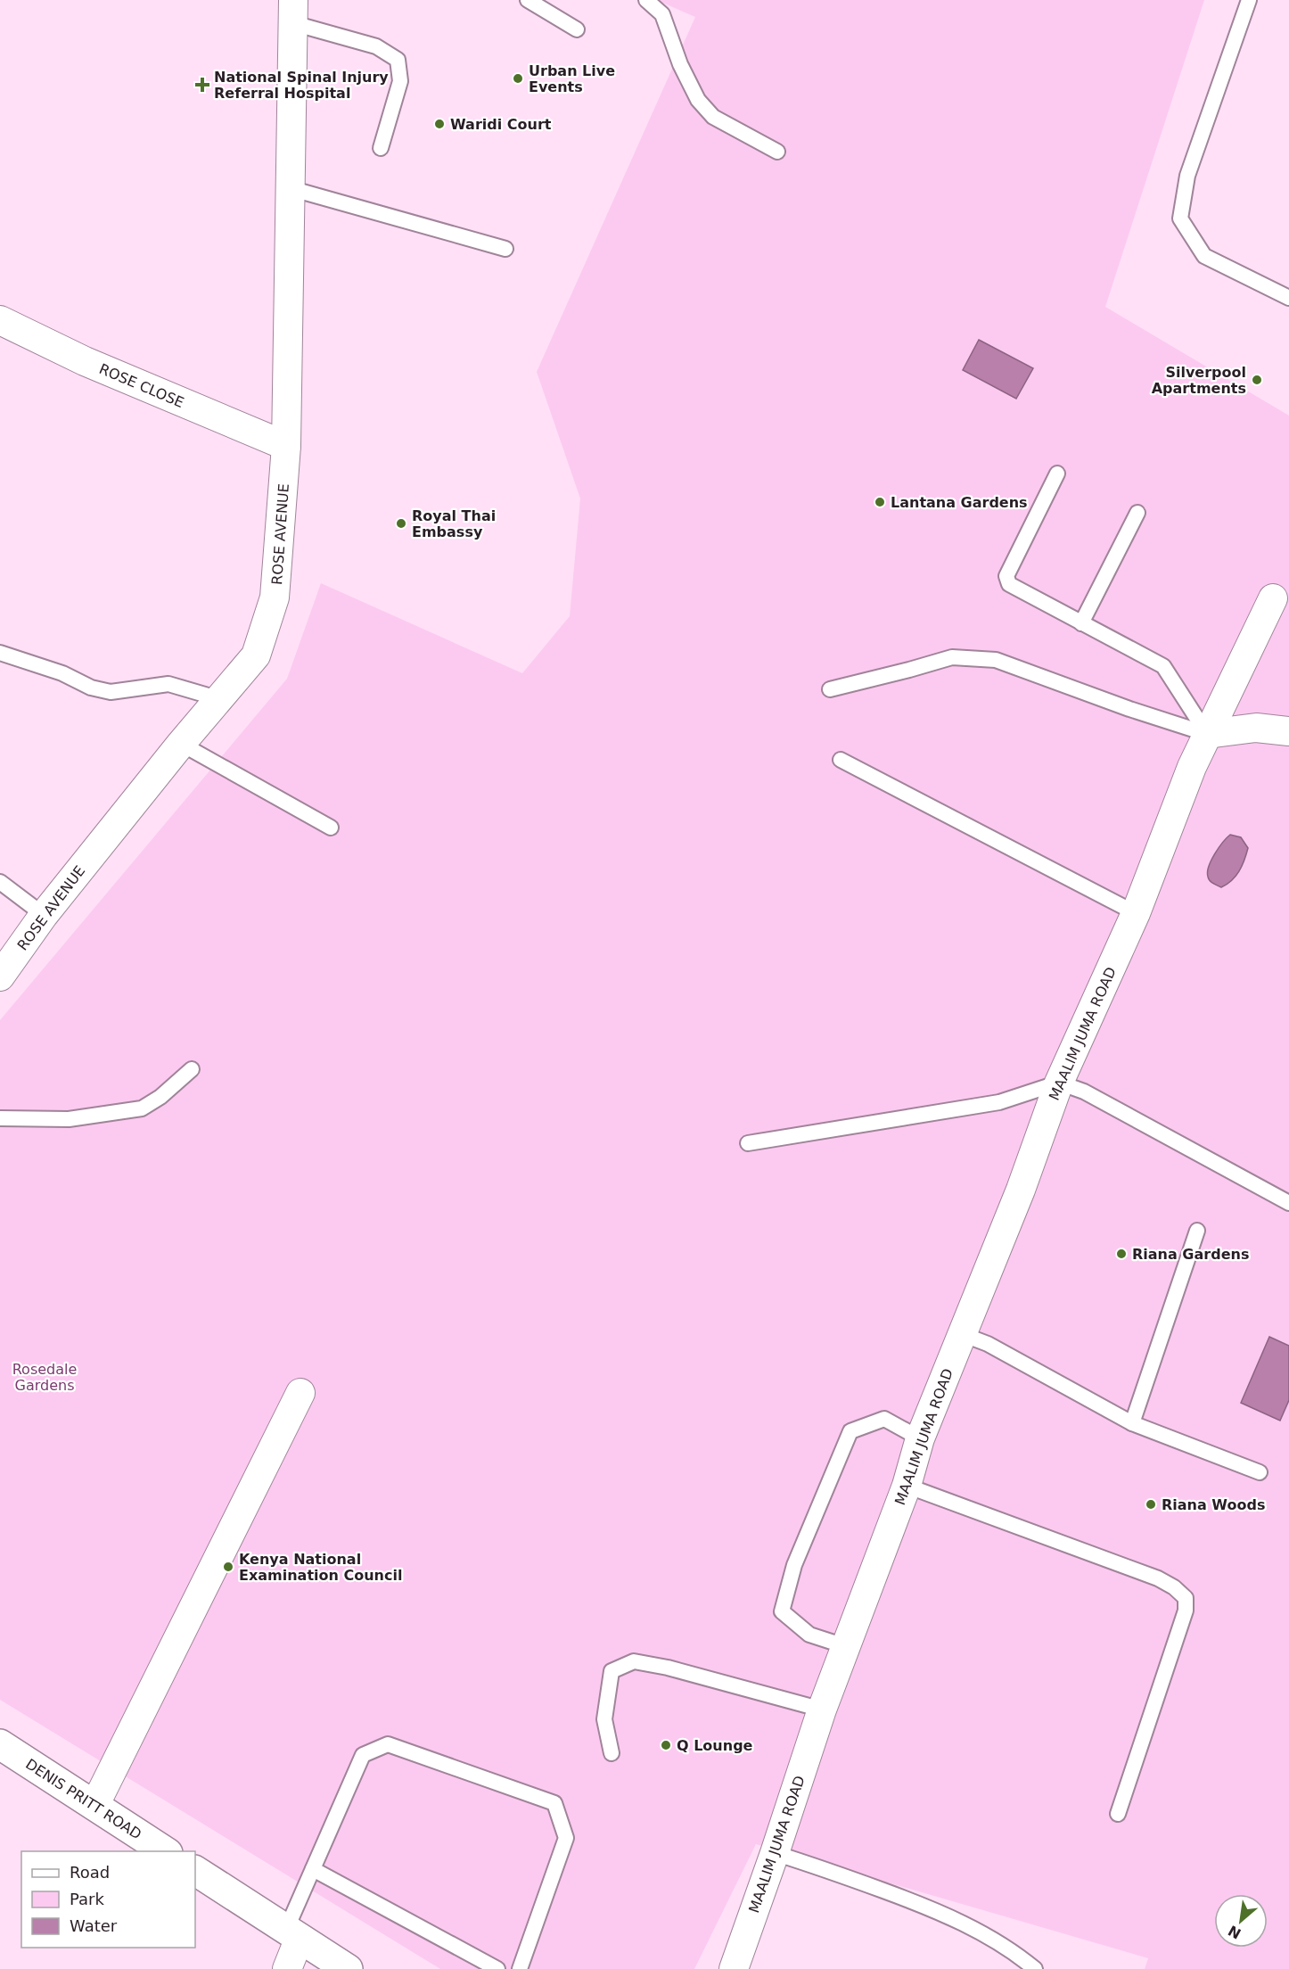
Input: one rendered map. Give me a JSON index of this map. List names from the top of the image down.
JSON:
{
  "streets": {
    "main road": ["DENIS PRITT ROAD"],
    "street": ["ROSE CLOSE", "ROSE AVENUE", "MAALIM JUMA ROAD"]
  },
  "crossings": [
    ["ROSE CLOSE", "ROSE AVENUE"]
  ],
  "parks": ["Rosedale Gardens"],
  "places": {
    "other": [
      "Urban Live Events",
      "Waridi Court",
      "Silverpool Apartments",
      "Lantana Gardens",
      "Royal Thai Embassy",
      "Riana Gardens",
      "Riana Woods",
      "Kenya National Examination Council",
      "Q Lounge"
    ],
    "health": ["National Spinal Injury Referral Hospital"]
  },
  "legend": ["Road", "Park", "Water"],
  "north": "bottom left"
}
